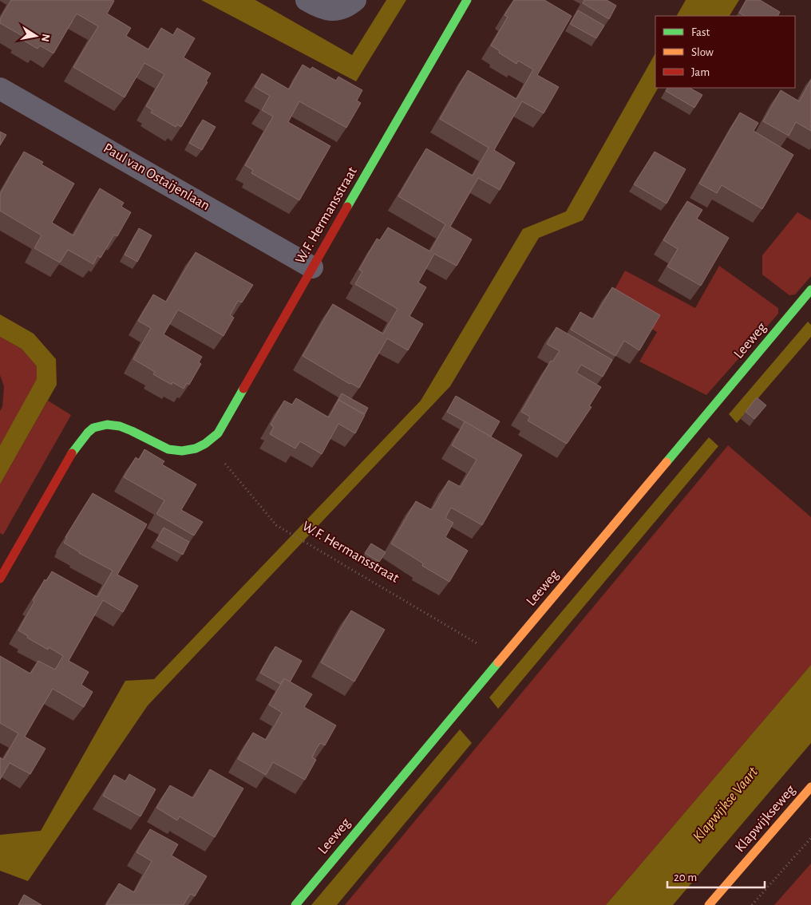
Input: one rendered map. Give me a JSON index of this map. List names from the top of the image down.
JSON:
{
  "streets": {
    "street": [
      "Paul van Ostaijenlaan",
      "W.F. Hermansstraat",
      "Leeweg",
      "Klapwijkseweg"
    ]
  },
  "crossings": [
    ["Paul van Ostaijenlaan", "W.F. Hermansstraat"],
    ["W.F. Hermansstraat", "Leeweg"]
  ],
  "water": ["Klapwijkse Vaart"],
  "legend": ["Fast", "Slow", "Jam"],
  "scale_bar": "20 m",
  "north": "right"
}
